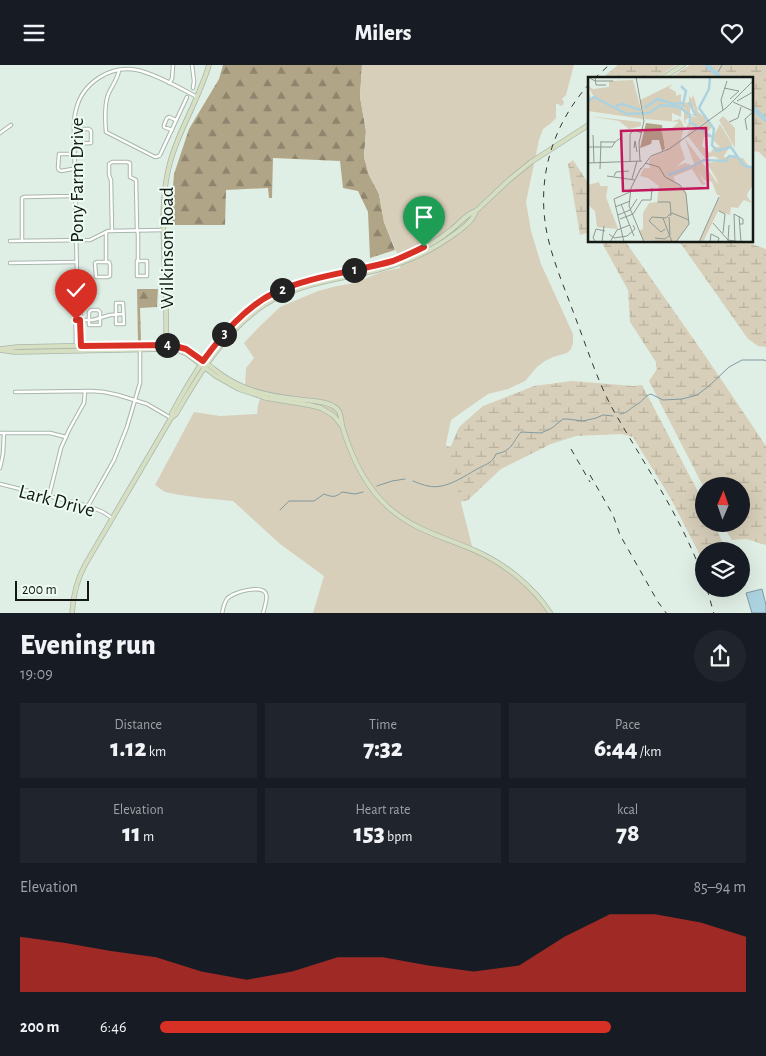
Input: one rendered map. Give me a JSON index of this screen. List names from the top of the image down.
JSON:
{
  "streets": {
    "main road": ["Wilkinson Road"],
    "street": ["Pony Farm Drive", "Lark Drive"]
  },
  "scale_bar": "200 m",
  "north": "top",
  "page": {
    "header": "Milers",
    "pins": [
      "1",
      "2",
      "3",
      "4"
    ],
    "scale": "200 m",
    "heading": ["Evening run", "19:09"],
    "stats": [
      ["Distance", "1.12 km"],
      ["Time", "7:32"],
      ["Pace", "6:44 /km"],
      ["Elevation", "11 m"],
      ["Heart rate", "153 bpm"],
      ["kcal", "78"]
    ],
    "chart": ["Elevation", "85–94 m"],
    "list": [
      {
        "name": "200 m",
        "note": "6:46"
      }
    ]
  }
}
